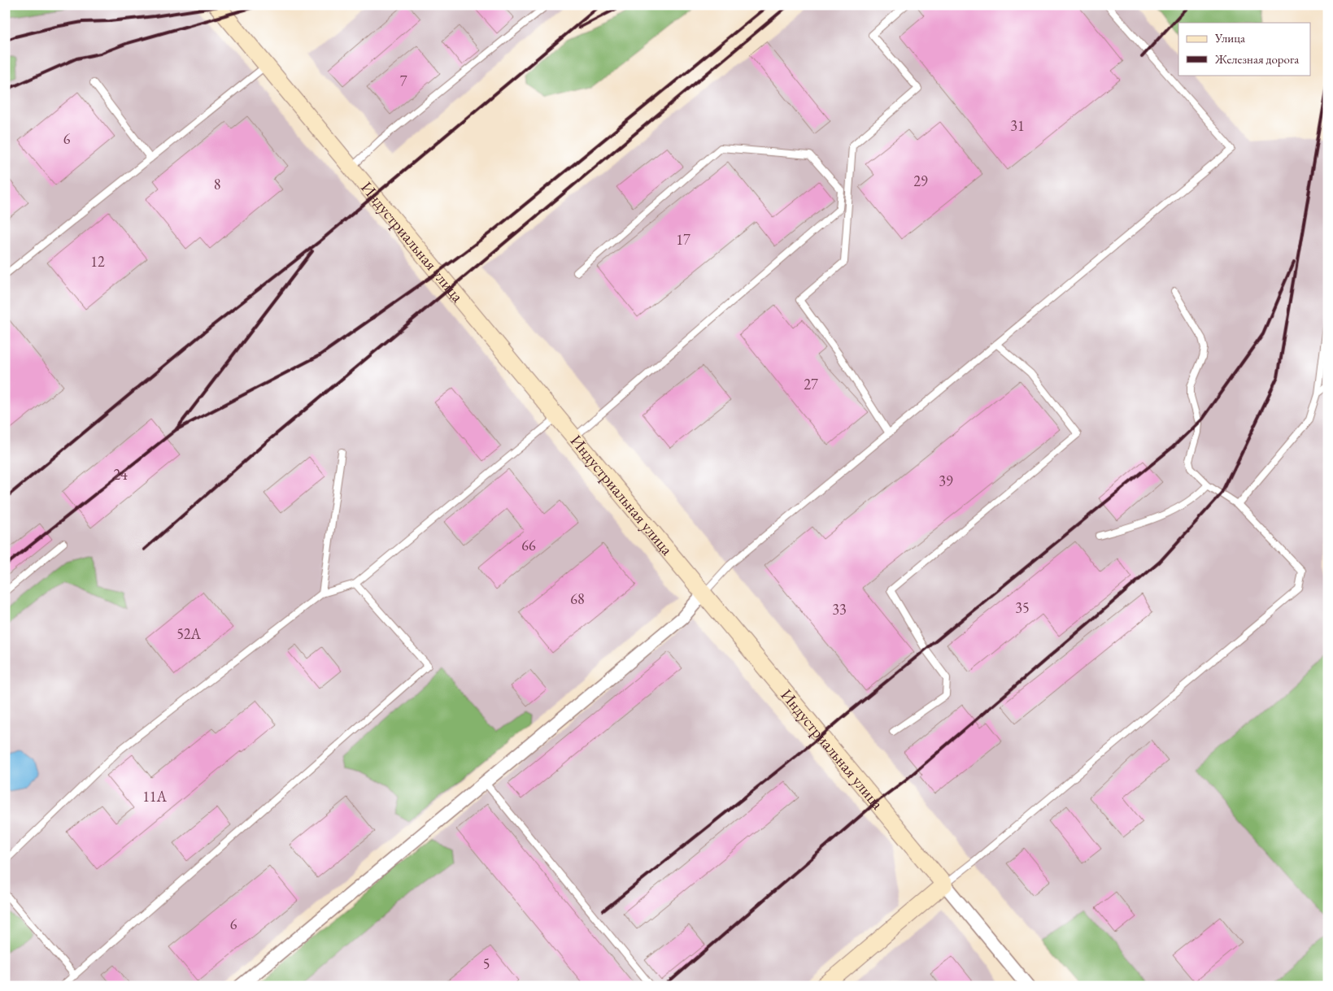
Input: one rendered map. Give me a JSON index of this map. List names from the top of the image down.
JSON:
{
  "streets": {
    "street": ["Индустриальная улица"]
  },
  "house_numbers": [
    "7",
    "31",
    "6",
    "29",
    "8",
    "17",
    "12",
    "27",
    "24",
    "39",
    "66",
    "68",
    "35",
    "33",
    "52А",
    "11А",
    "6",
    "5"
  ],
  "legend": ["Улица", "Железная дорога"]
}
